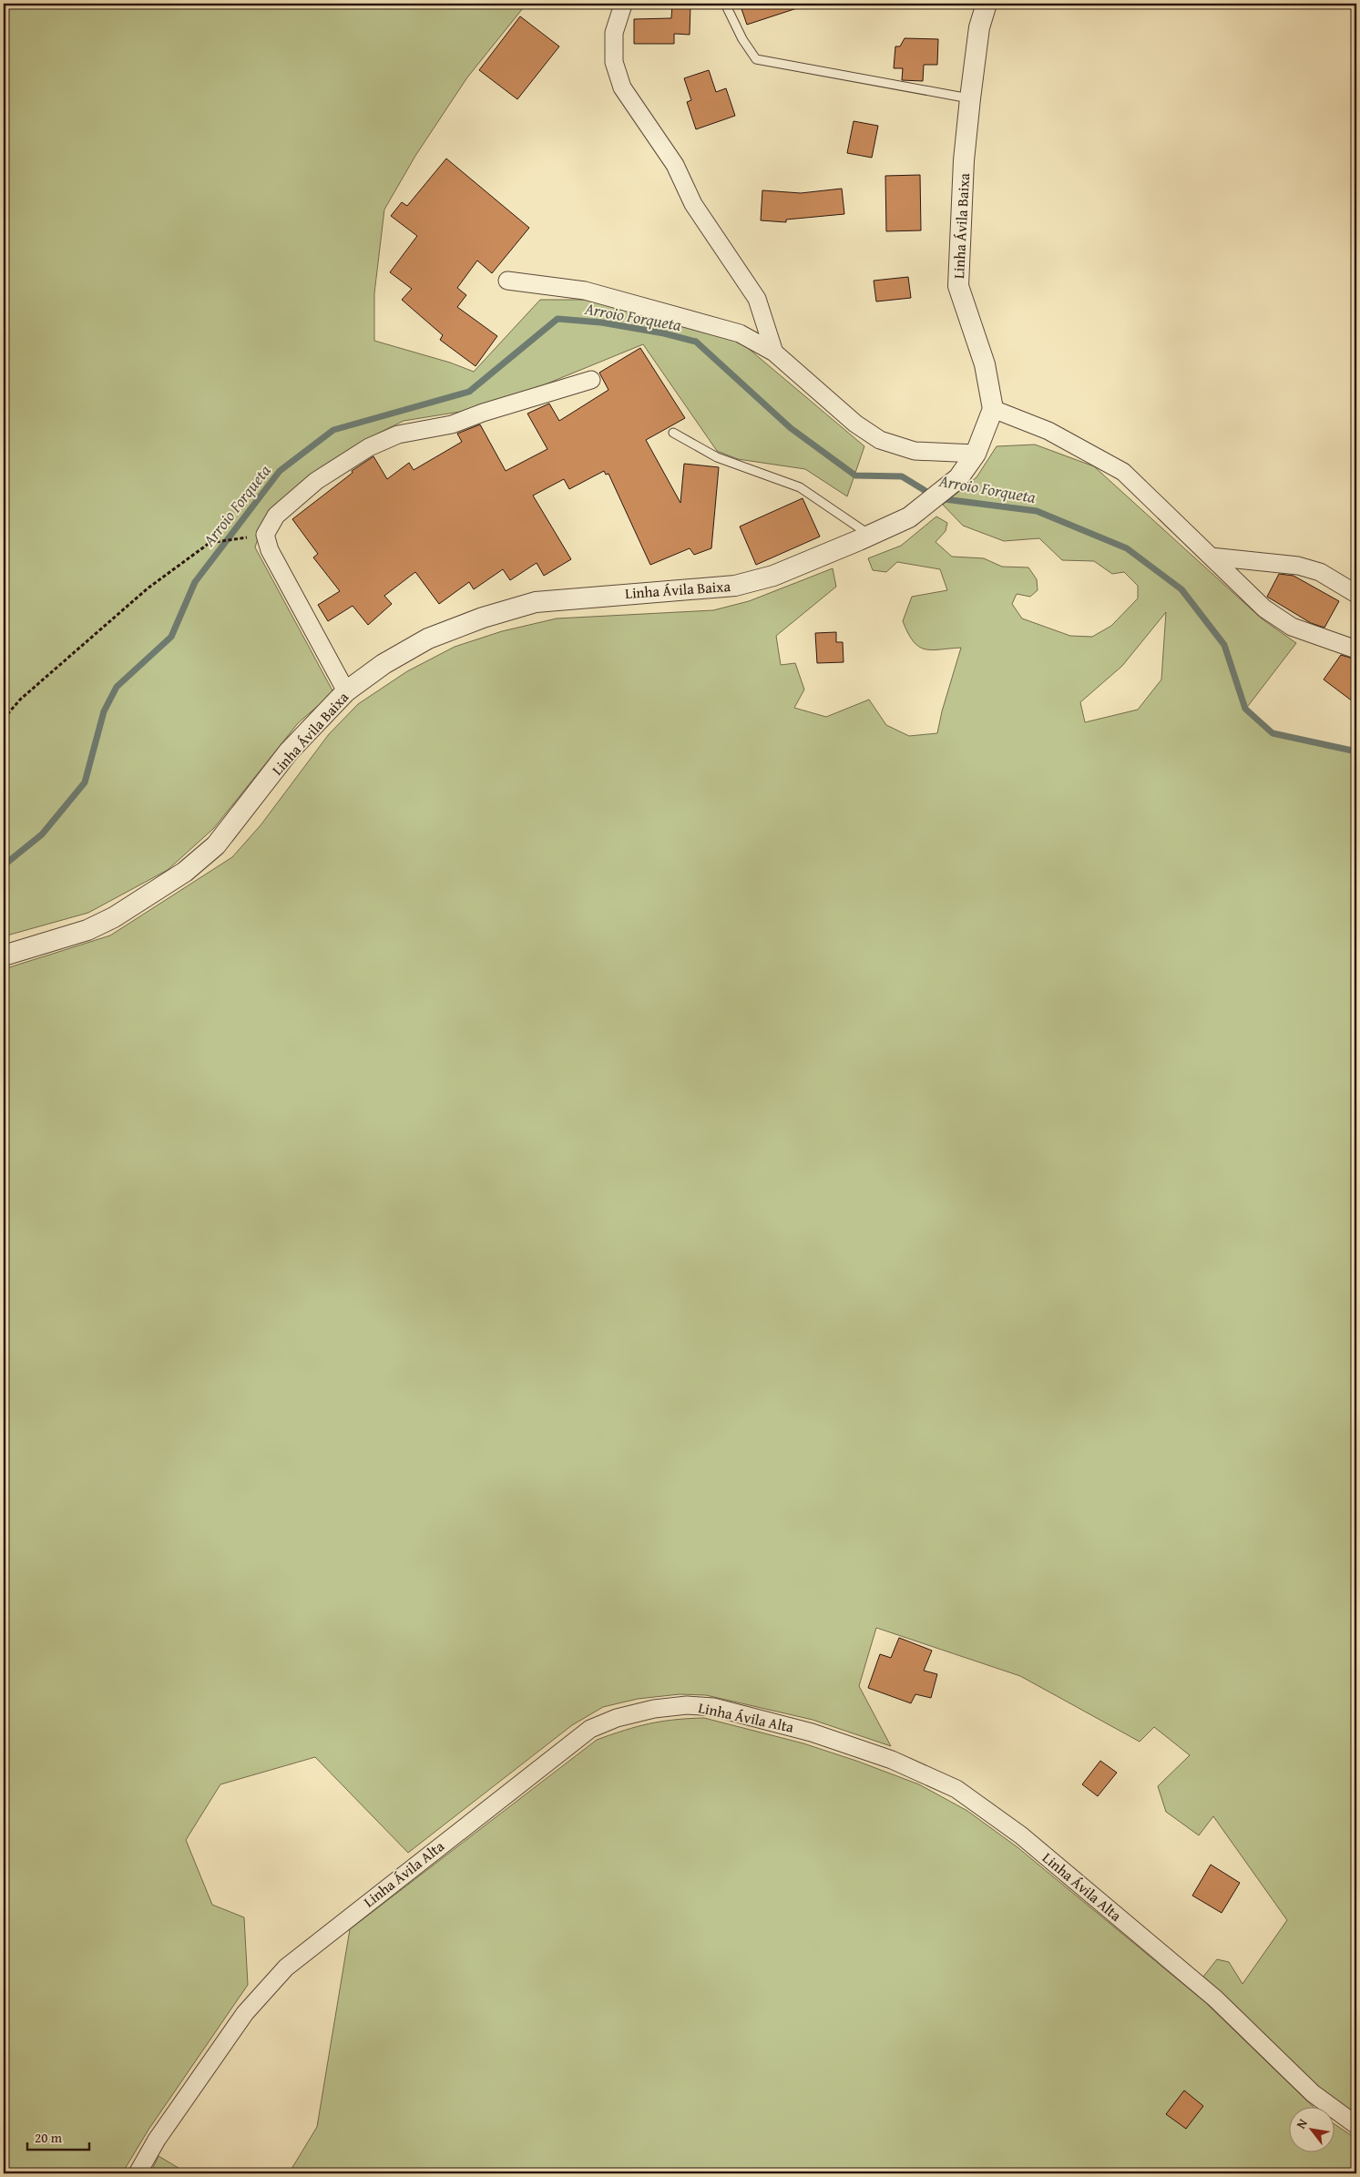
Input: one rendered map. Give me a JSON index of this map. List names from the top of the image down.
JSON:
{
  "streets": {
    "street": ["Linha Ávila Baixa", "Linha Ávila Alta"]
  },
  "water": ["Arroio Forqueta"],
  "scale_bar": "20 m",
  "north": "top left"
}
